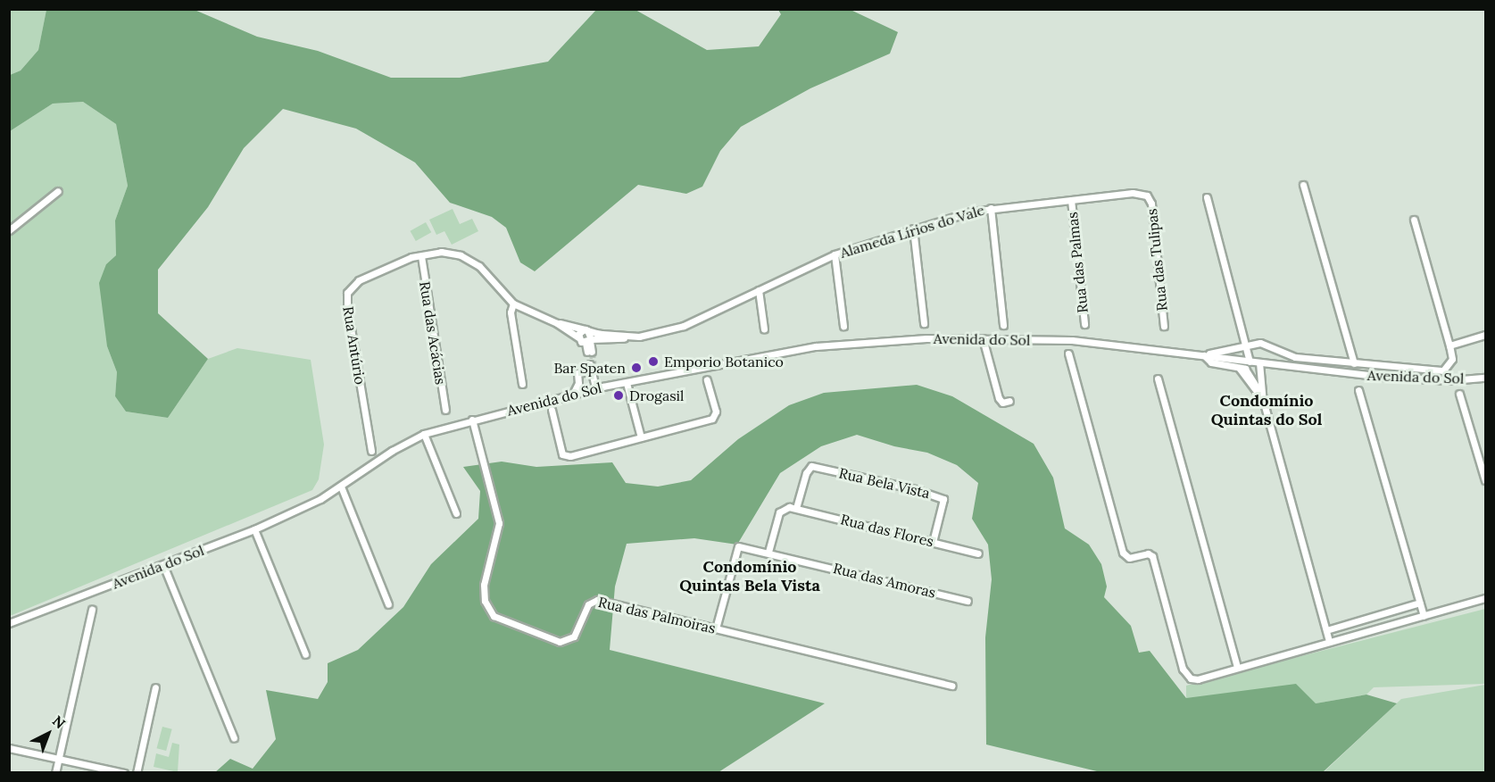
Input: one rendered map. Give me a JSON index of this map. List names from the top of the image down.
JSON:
{
  "streets": {
    "street": [
      "Alameda Lírios do Vale",
      "Rua das Tulipas",
      "Rua das Palmas",
      "Rua das Acácias",
      "Avenida do Sol",
      "Rua Antúrio",
      "Rua Bela Vista",
      "Rua das Flores",
      "Rua das Amoras",
      "Rua das Palmoiras"
    ]
  },
  "crossings": [
    ["Alameda Lírios do Vale", "Rua das Tulipas"],
    ["Alameda Lírios do Vale", "Rua das Palmas"],
    ["Alameda Lírios do Vale", "Rua Antúrio"],
    ["Rua das Acácias", "Rua Antúrio"],
    ["Avenida do Sol", "Rua das Palmoiras"],
    ["Rua Bela Vista", "Rua das Flores"],
    ["Rua das Amoras", "Rua das Palmoiras"]
  ],
  "districts": ["Condomínio Quintas do Sol", "Condomínio Quintas Bela Vista"],
  "places": ["Emporio Botanico", "Bar Spaten", "Drogasil"],
  "north": "top right"
}
